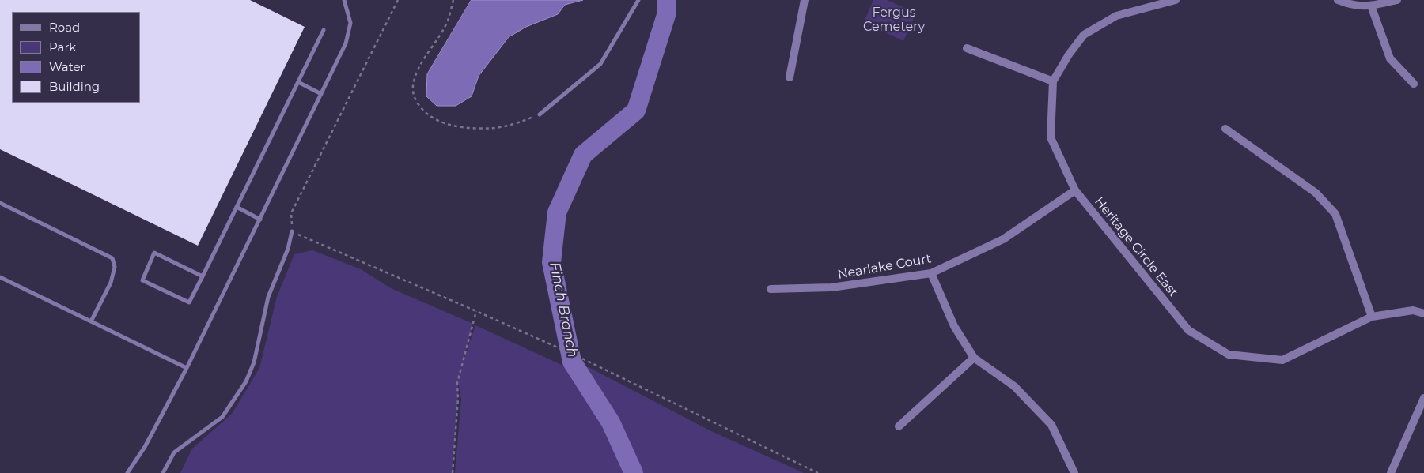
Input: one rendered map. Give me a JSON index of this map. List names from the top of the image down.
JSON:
{
  "streets": {
    "street": ["Heritage Circle East", "Nearlake Court"]
  },
  "crossings": [
    ["Heritage Circle East", "Nearlake Court"]
  ],
  "water": ["Finch Branch"],
  "parks": ["Fergus Cemetery"],
  "legend": [
    "Road",
    "Park",
    "Water",
    "Building"
  ]
}
